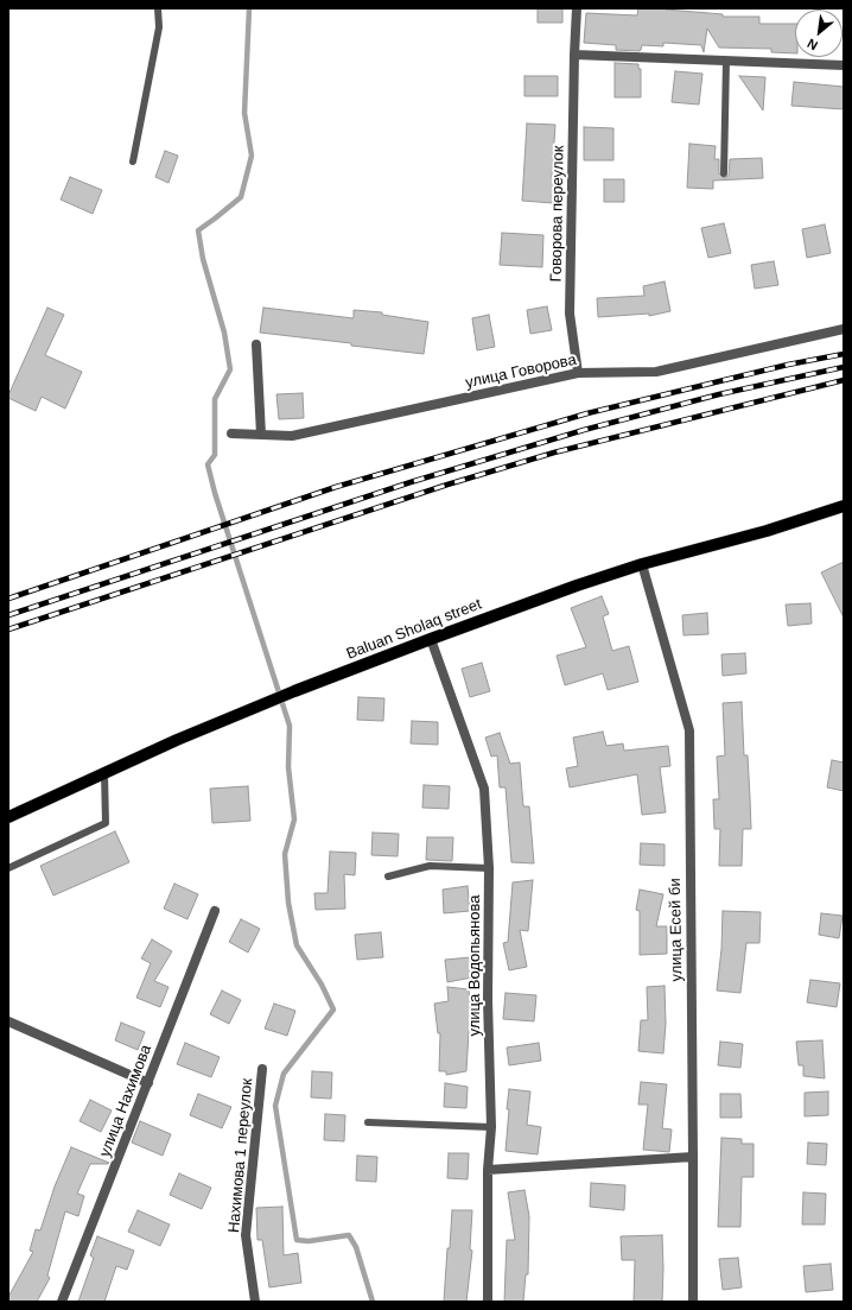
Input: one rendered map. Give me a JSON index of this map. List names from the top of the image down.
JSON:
{
  "streets": {
    "main road": ["Baluan Sholaq street"],
    "street": [
      "Говорова переулок",
      "улица Говорова",
      "улица Есей би",
      "улица Водопьянова",
      "улица Нахимова",
      "Нахимова 1 переулок"
    ]
  },
  "crossings": [
    ["Говорова переулок", "улица Говорова"],
    ["Baluan Sholaq street", "улица Есей би"],
    ["Baluan Sholaq street", "улица Водопьянова"]
  ],
  "north": "bottom left"
}
